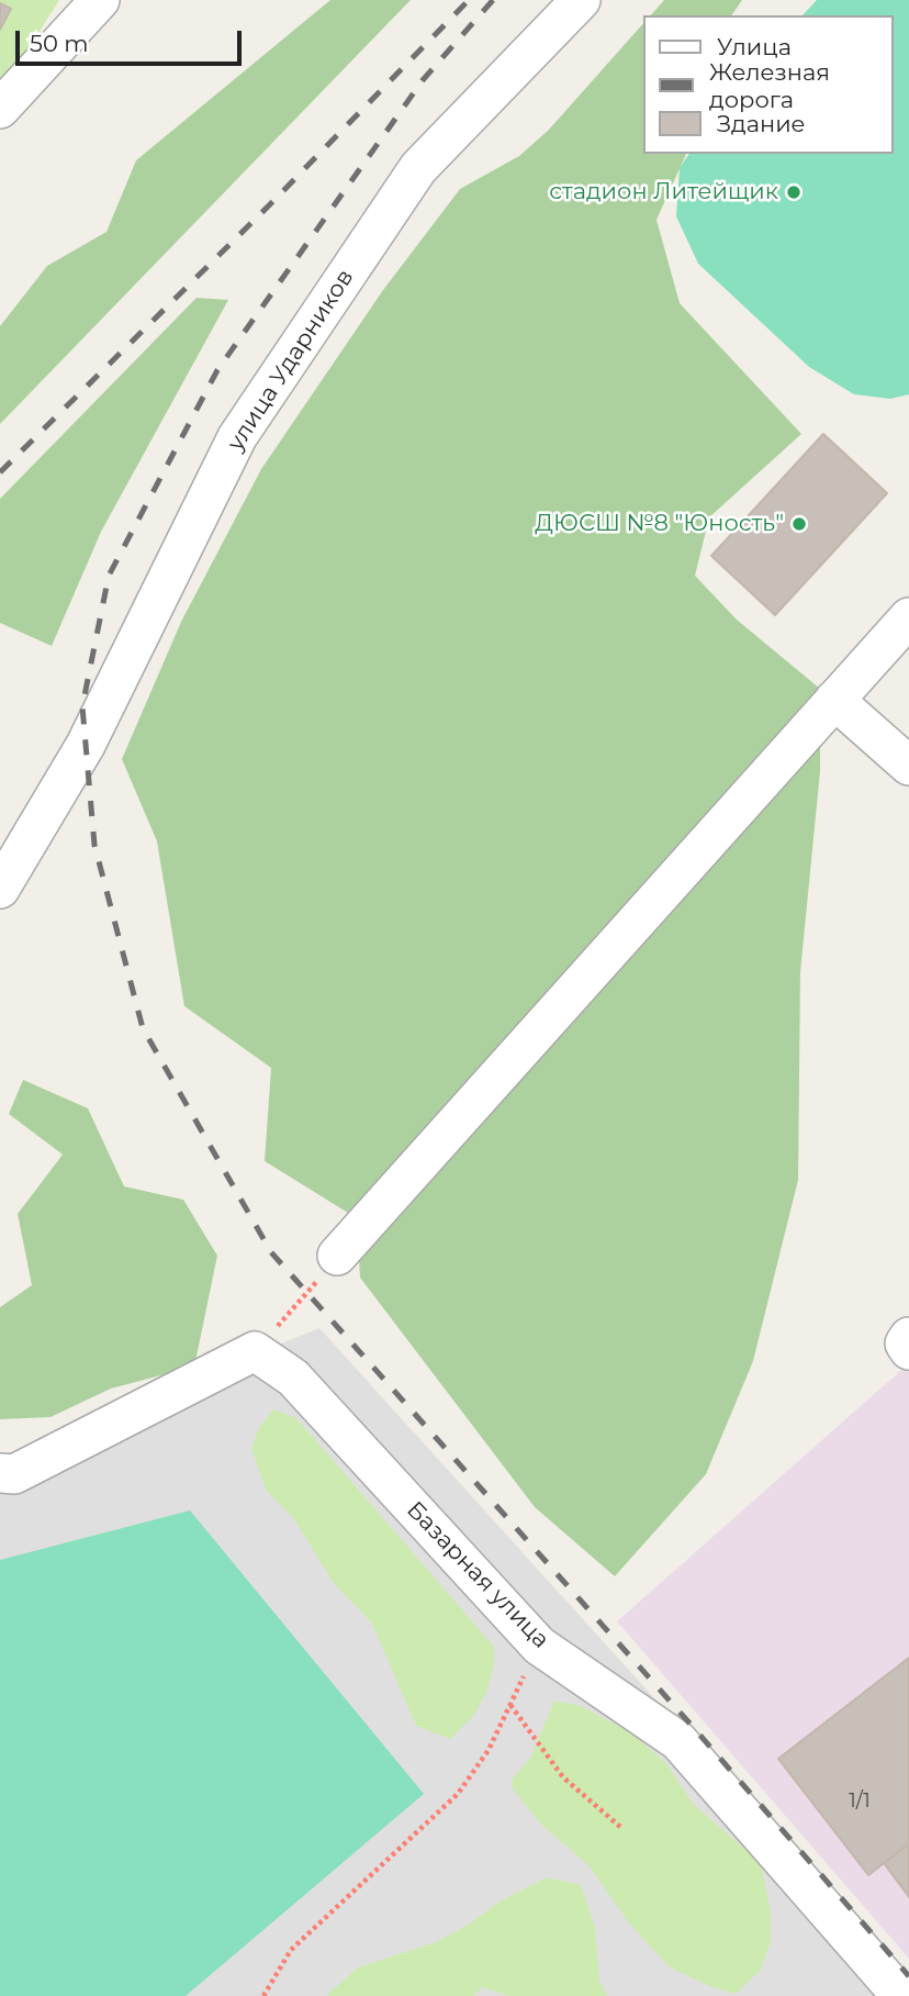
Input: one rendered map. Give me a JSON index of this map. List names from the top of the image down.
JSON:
{
  "streets": {
    "street": ["улица Ударников", "Базарная улица"]
  },
  "places": ["стадион Литейщик", "ДЮСШ №8 \"Юность\""],
  "house_numbers": ["1/1"],
  "legend": ["Улица", "Железная дорога", "Здание"],
  "scale_bar": "50 m"
}
